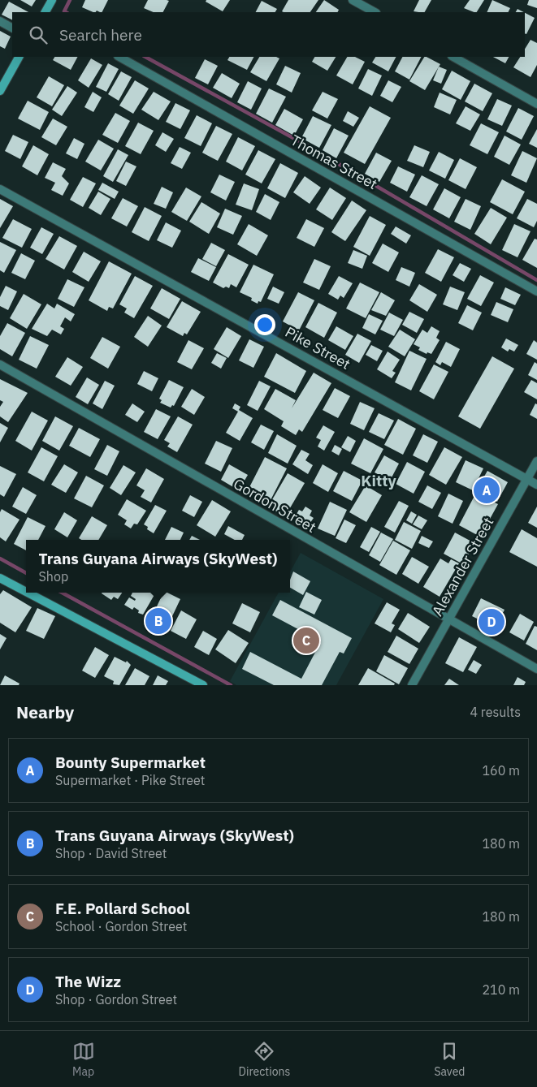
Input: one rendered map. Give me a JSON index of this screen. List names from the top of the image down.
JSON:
{
  "streets": {
    "street": [
      "Thomas Street",
      "Pike Street",
      "Gordon Street",
      "Alexander Street"
    ]
  },
  "crossings": [
    ["Pike Street", "Alexander Street"],
    ["Gordon Street", "Alexander Street"]
  ],
  "districts": ["Kitty"],
  "page": {
    "search": "Search here",
    "pins": [
      "A",
      "B",
      "D",
      "C"
    ],
    "popup": ["Trans Guyana Airways (SkyWest)", "Shop"],
    "heading": ["Nearby", "4 results"],
    "list": [
      {
        "mark": "A",
        "name": "Bounty Supermarket",
        "note": "Supermarket · Pike Street",
        "value": "160 m"
      },
      {
        "mark": "B",
        "name": "Trans Guyana Airways (SkyWest)",
        "note": "Shop · David Street",
        "value": "180 m"
      },
      {
        "mark": "C",
        "name": "F.E. Pollard School",
        "note": "School · Gordon Street",
        "value": "180 m"
      },
      {
        "mark": "D",
        "name": "The Wizz",
        "note": "Shop · Gordon Street",
        "value": "210 m"
      }
    ],
    "nav": ["Map", "Directions", "Saved"]
  }
}
